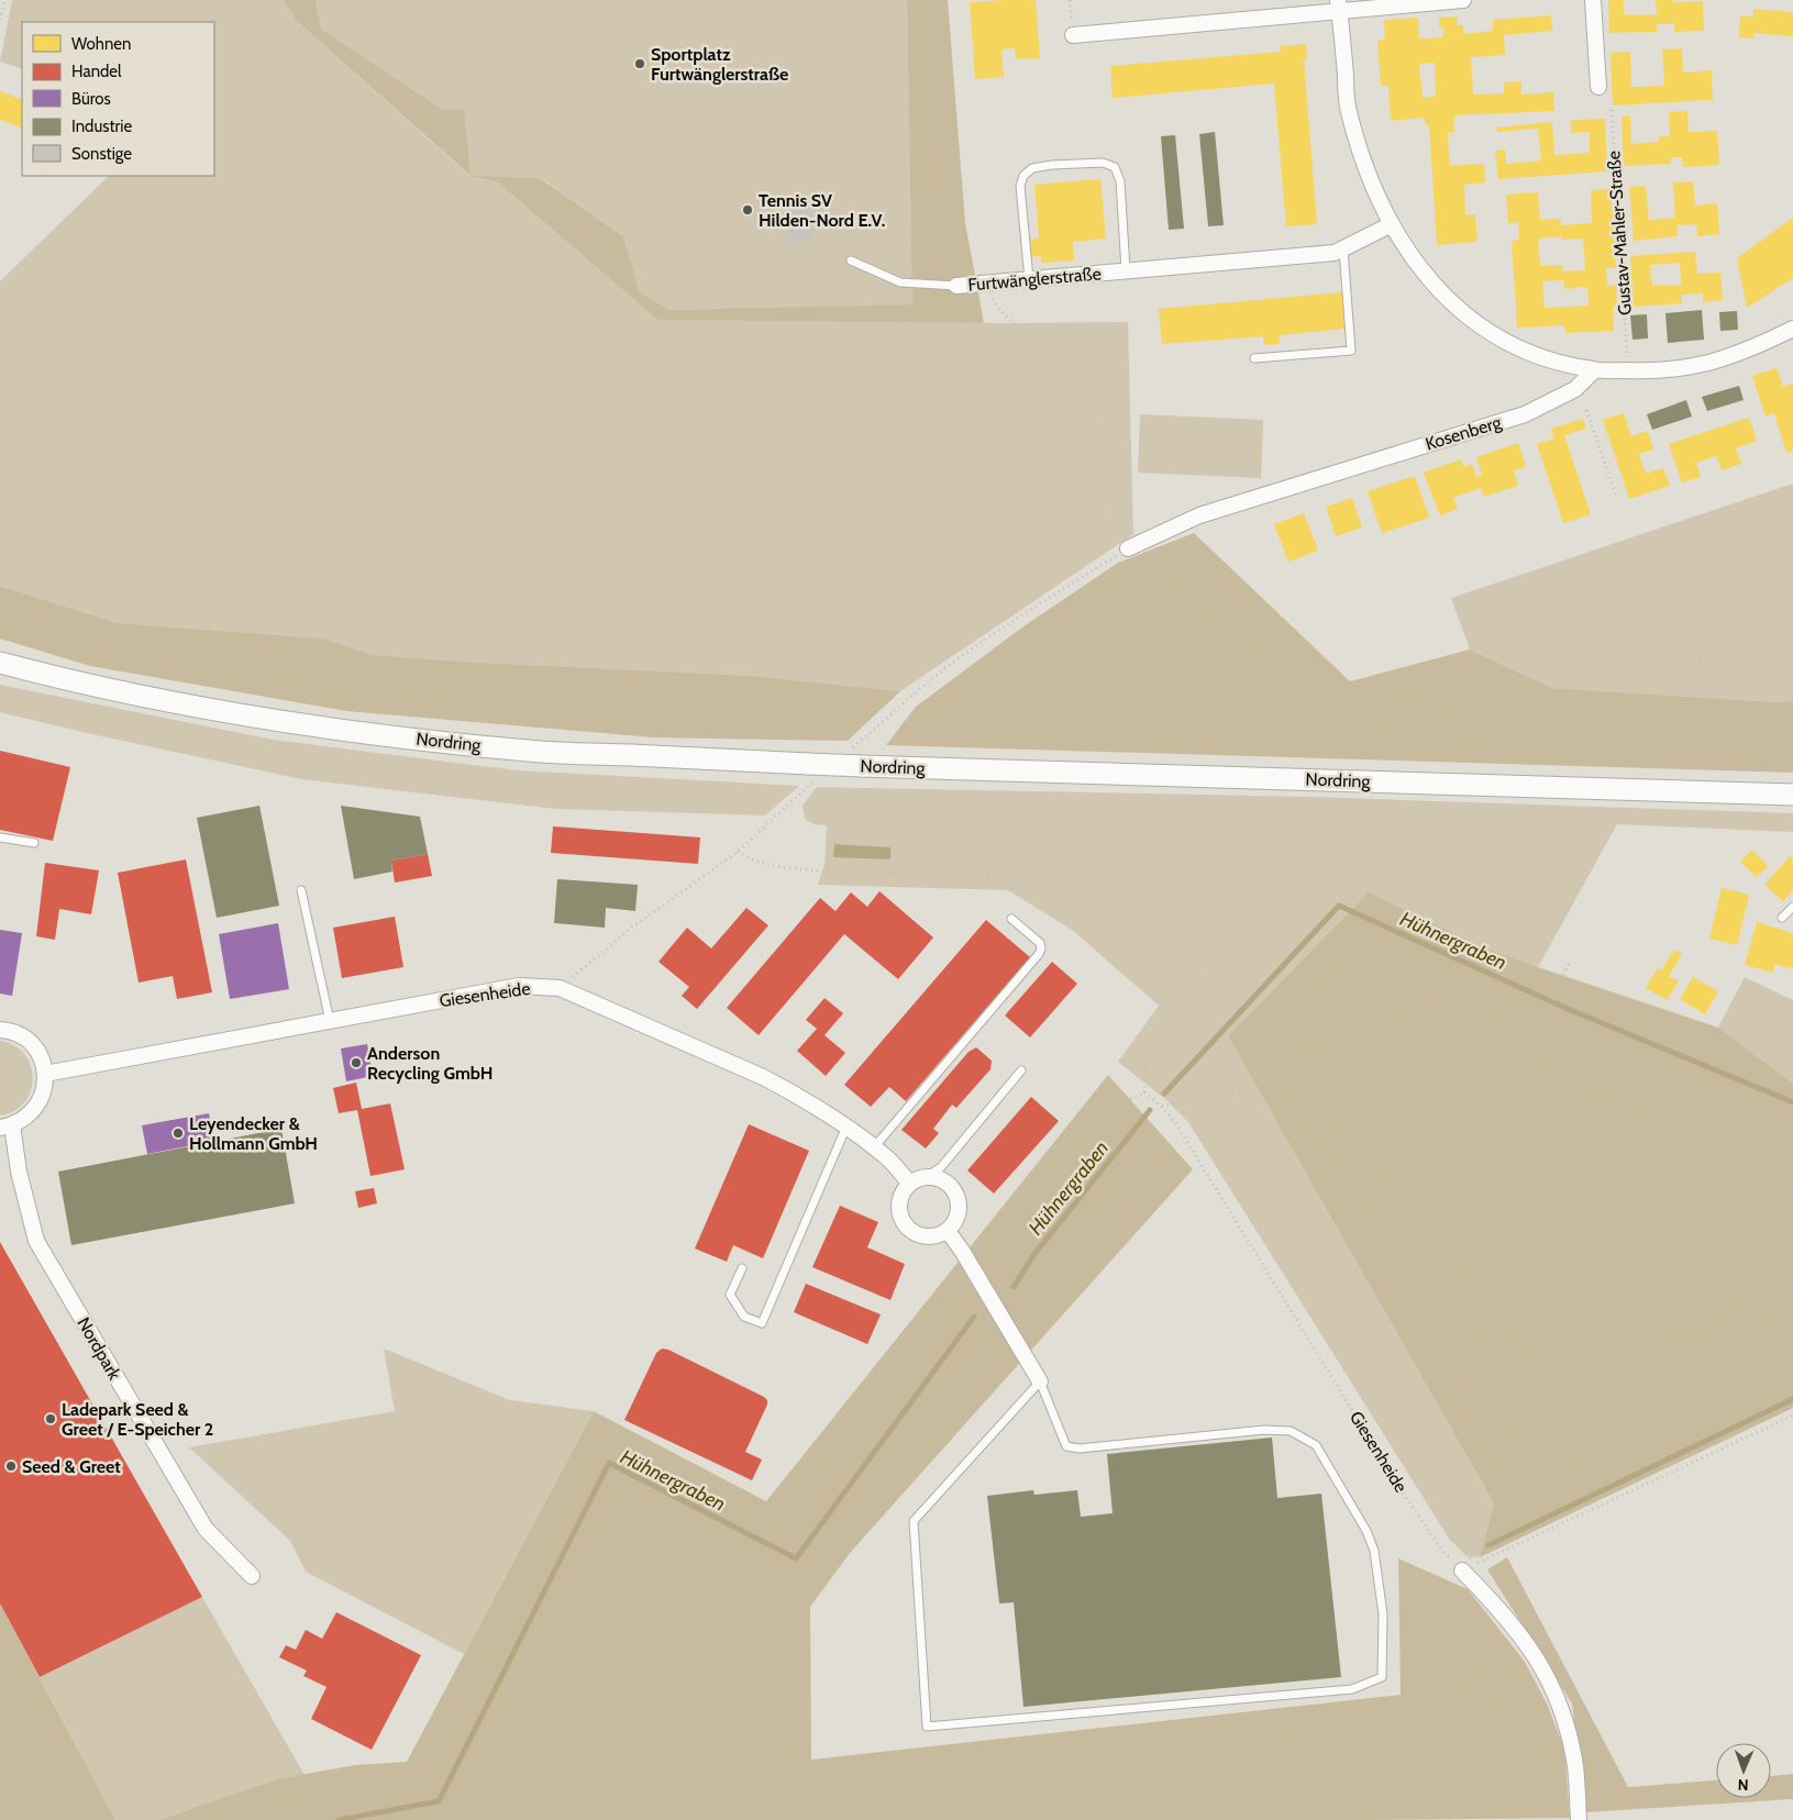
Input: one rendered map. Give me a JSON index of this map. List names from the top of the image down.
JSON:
{
  "streets": {
    "main road": ["Nordring"],
    "street": [
      "Furtwänglerstraße",
      "Kosenberg",
      "Giesenheide",
      "Nordpark"
    ],
    "path": ["Gustav-Mahler-Straße"]
  },
  "water": ["Hühnergraben"],
  "places": [
    "Sportplatz Furtwänglerstraße",
    "Tennis SV Hilden-Nord E.V.",
    "Anderson Recycling GmbH",
    "Leyendecker & Hollmann GmbH",
    "Ladepark Seed & Greet / E-Speicher 2",
    "Seed & Greet"
  ],
  "legend": [
    "Wohnen",
    "Handel",
    "Büros",
    "Industrie",
    "Sonstige"
  ],
  "north": "bottom"
}
